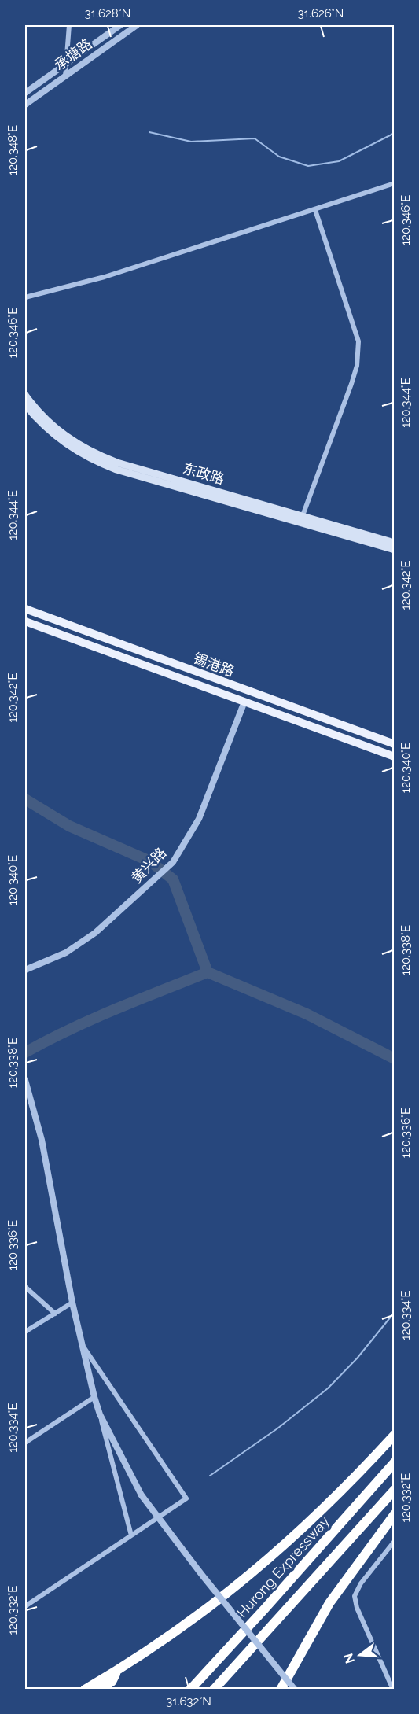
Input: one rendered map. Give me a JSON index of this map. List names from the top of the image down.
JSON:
{
  "streets": {
    "highway": ["Hurong Expressway"],
    "main road": ["东政路", "锡港路"],
    "street": ["承塘路", "黄兴路"]
  },
  "crossings": [
    ["锡港路", "黄兴路"]
  ],
  "north": "left",
  "coordinates": [
    "31.628°N",
    "31.626°N",
    "120.348°E",
    "120.346°E",
    "120.344°E",
    "120.342°E",
    "120.340°E",
    "120.338°E",
    "120.336°E",
    "120.334°E",
    "120.332°E",
    "31.632°N"
  ]
}
